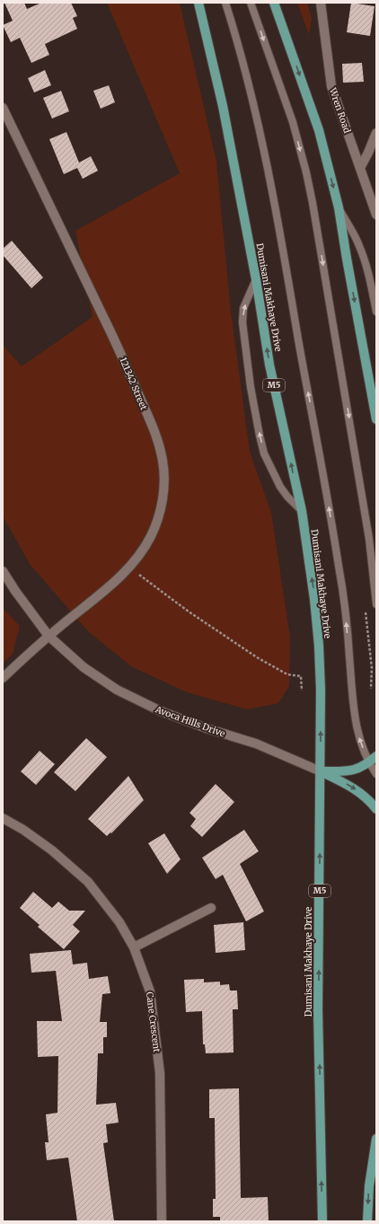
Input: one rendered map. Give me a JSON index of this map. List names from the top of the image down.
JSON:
{
  "streets": {
    "main road": ["Dumisani Makhaye Drive", "M5"],
    "street": [
      "Wren Road",
      "121342 Street",
      "Avoca Hills Drive",
      "Cane Crescent"
    ]
  },
  "crossings": [
    ["Dumisani Makhaye Drive", "Avoca Hills Drive"],
    ["121342 Street", "Avoca Hills Drive"]
  ],
  "one_way": ["Dumisani Makhaye Drive"]
}
